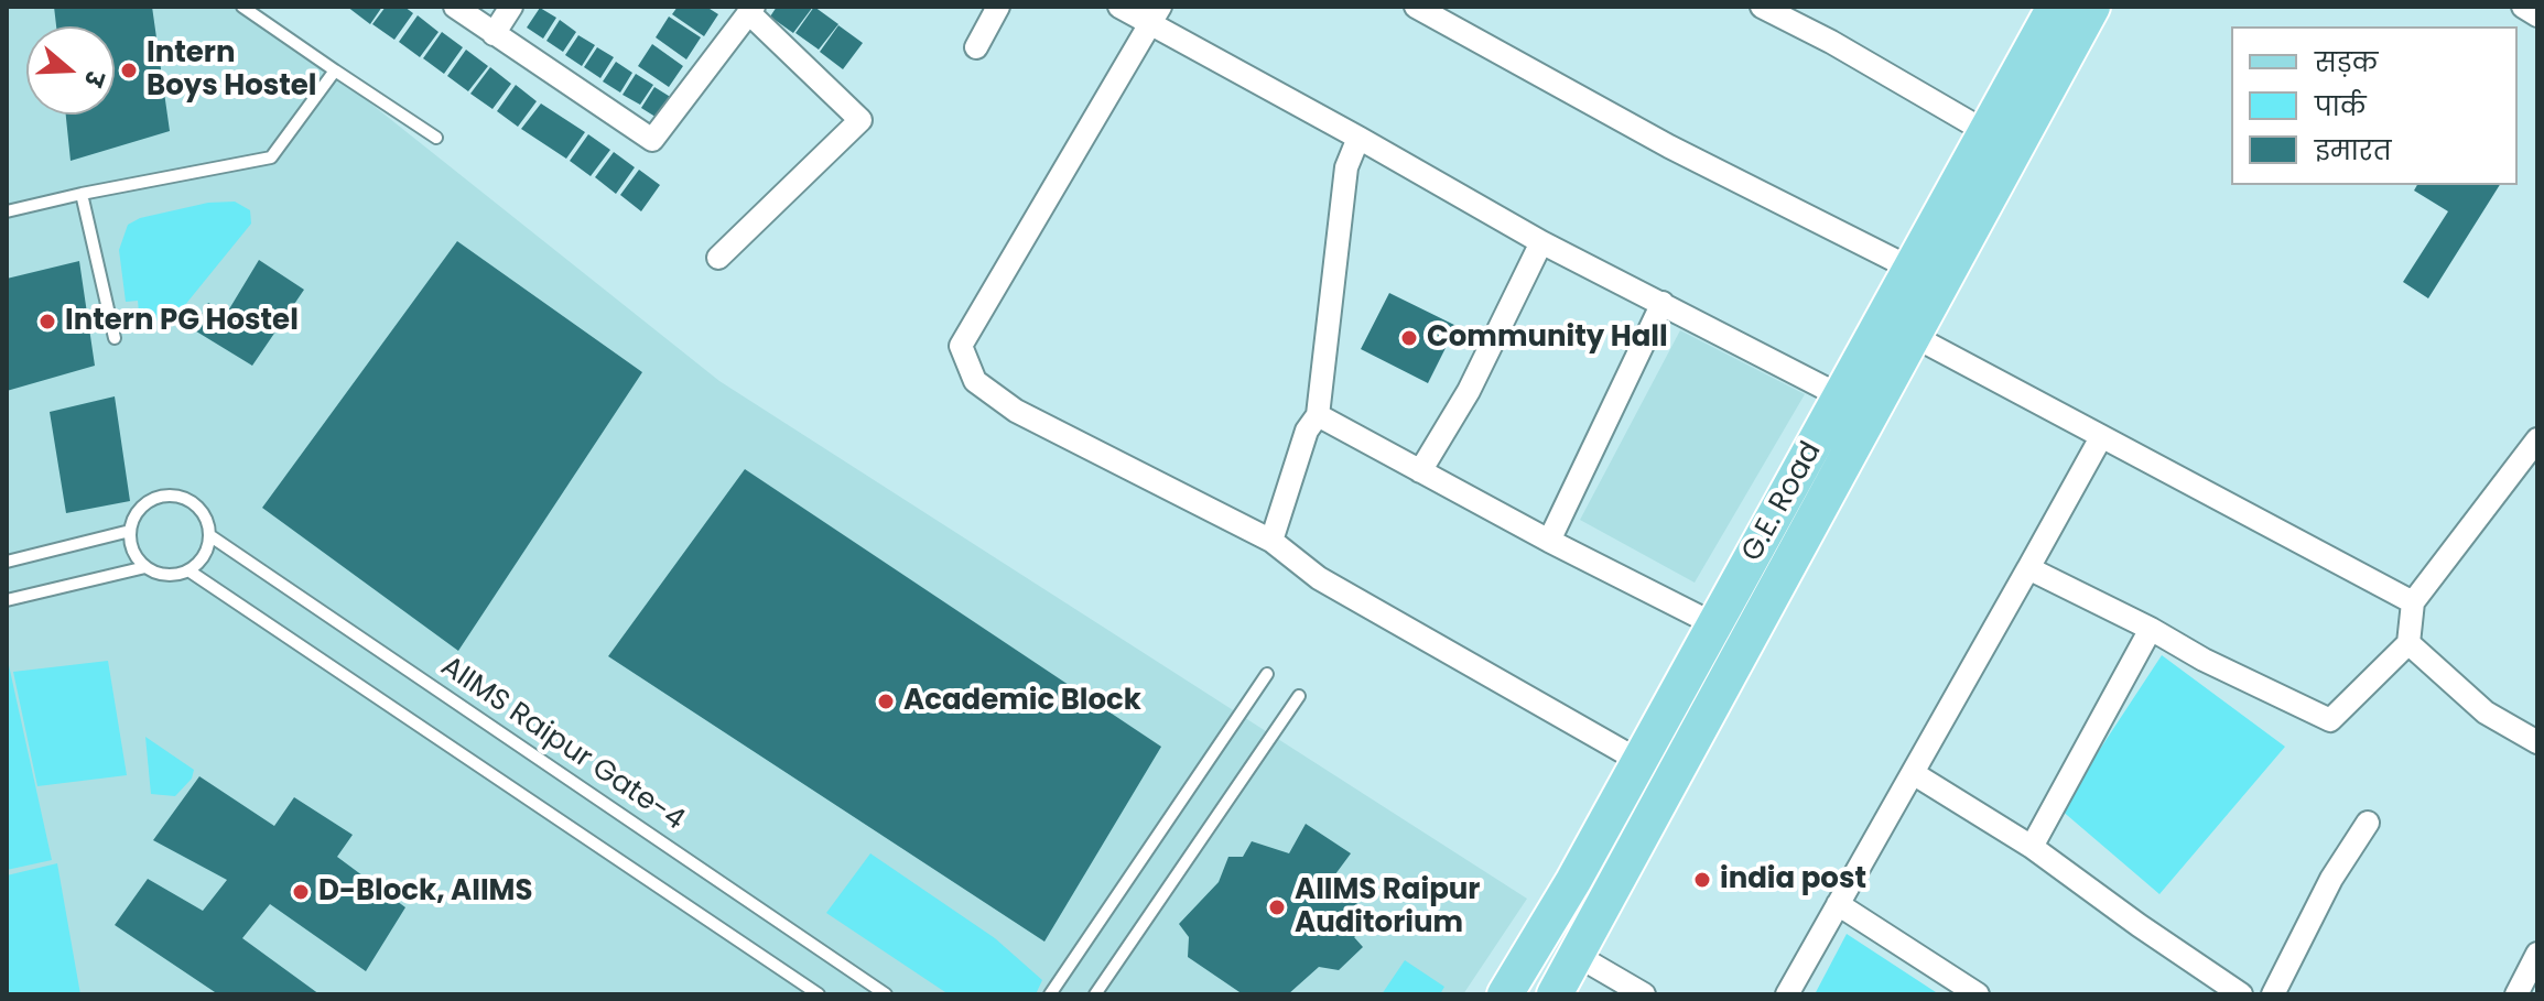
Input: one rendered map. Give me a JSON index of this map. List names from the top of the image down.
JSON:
{
  "streets": {
    "main road": ["G.E. Road"],
    "lane": ["AIIMS Raipur Gate-4"]
  },
  "places": [
    "Intern Boys Hostel",
    "Intern PG Hostel",
    "Community Hall",
    "Academic Block",
    "india post",
    "D-Block, AIIMS",
    "AIIMS Raipur Auditorium"
  ],
  "legend": ["सड़क", "पार्क", "इमारत"],
  "north": "right"
}
